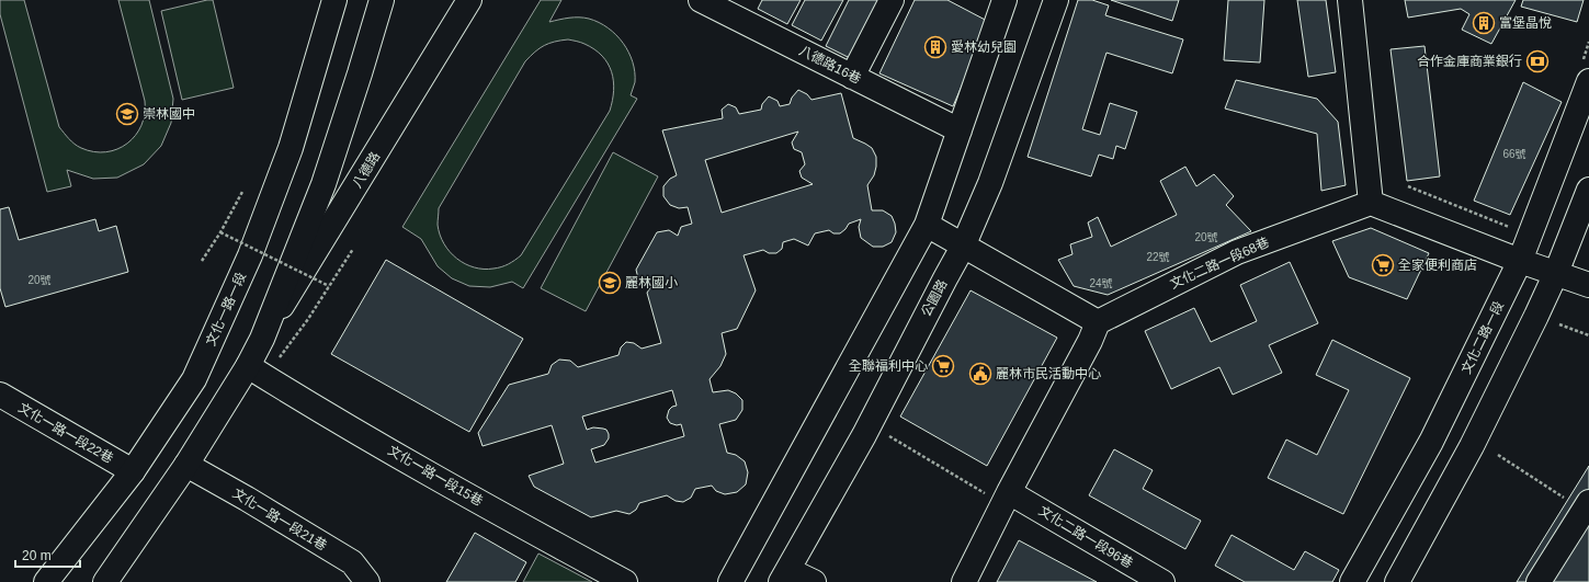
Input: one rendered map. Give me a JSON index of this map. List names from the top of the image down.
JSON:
{
  "streets": {
    "street": [
      "八德路16巷",
      "八德路",
      "文化二路一段68巷",
      "公園路",
      "文化一路一段",
      "文化二路一段",
      "文化一路一段22巷",
      "文化一路一段15巷",
      "文化一路一段21巷",
      "文化二路一段96巷"
    ]
  },
  "crossings": [
    ["文化一路一段", "文化一路一段22巷"]
  ],
  "places": {
    "building": ["富堡晶悅", "愛林幼兒園"],
    "bank": ["合作金庫商業銀行"],
    "school or university": ["崇林國中", "麗林國小"],
    "supermarket": ["全家便利商店", "全聯福利中心"],
    "public building": ["麗林市民活動中心"]
  },
  "house_numbers": [
    "66號",
    "20號",
    "22號",
    "20號",
    "24號"
  ],
  "scale_bar": "20 m"
}
